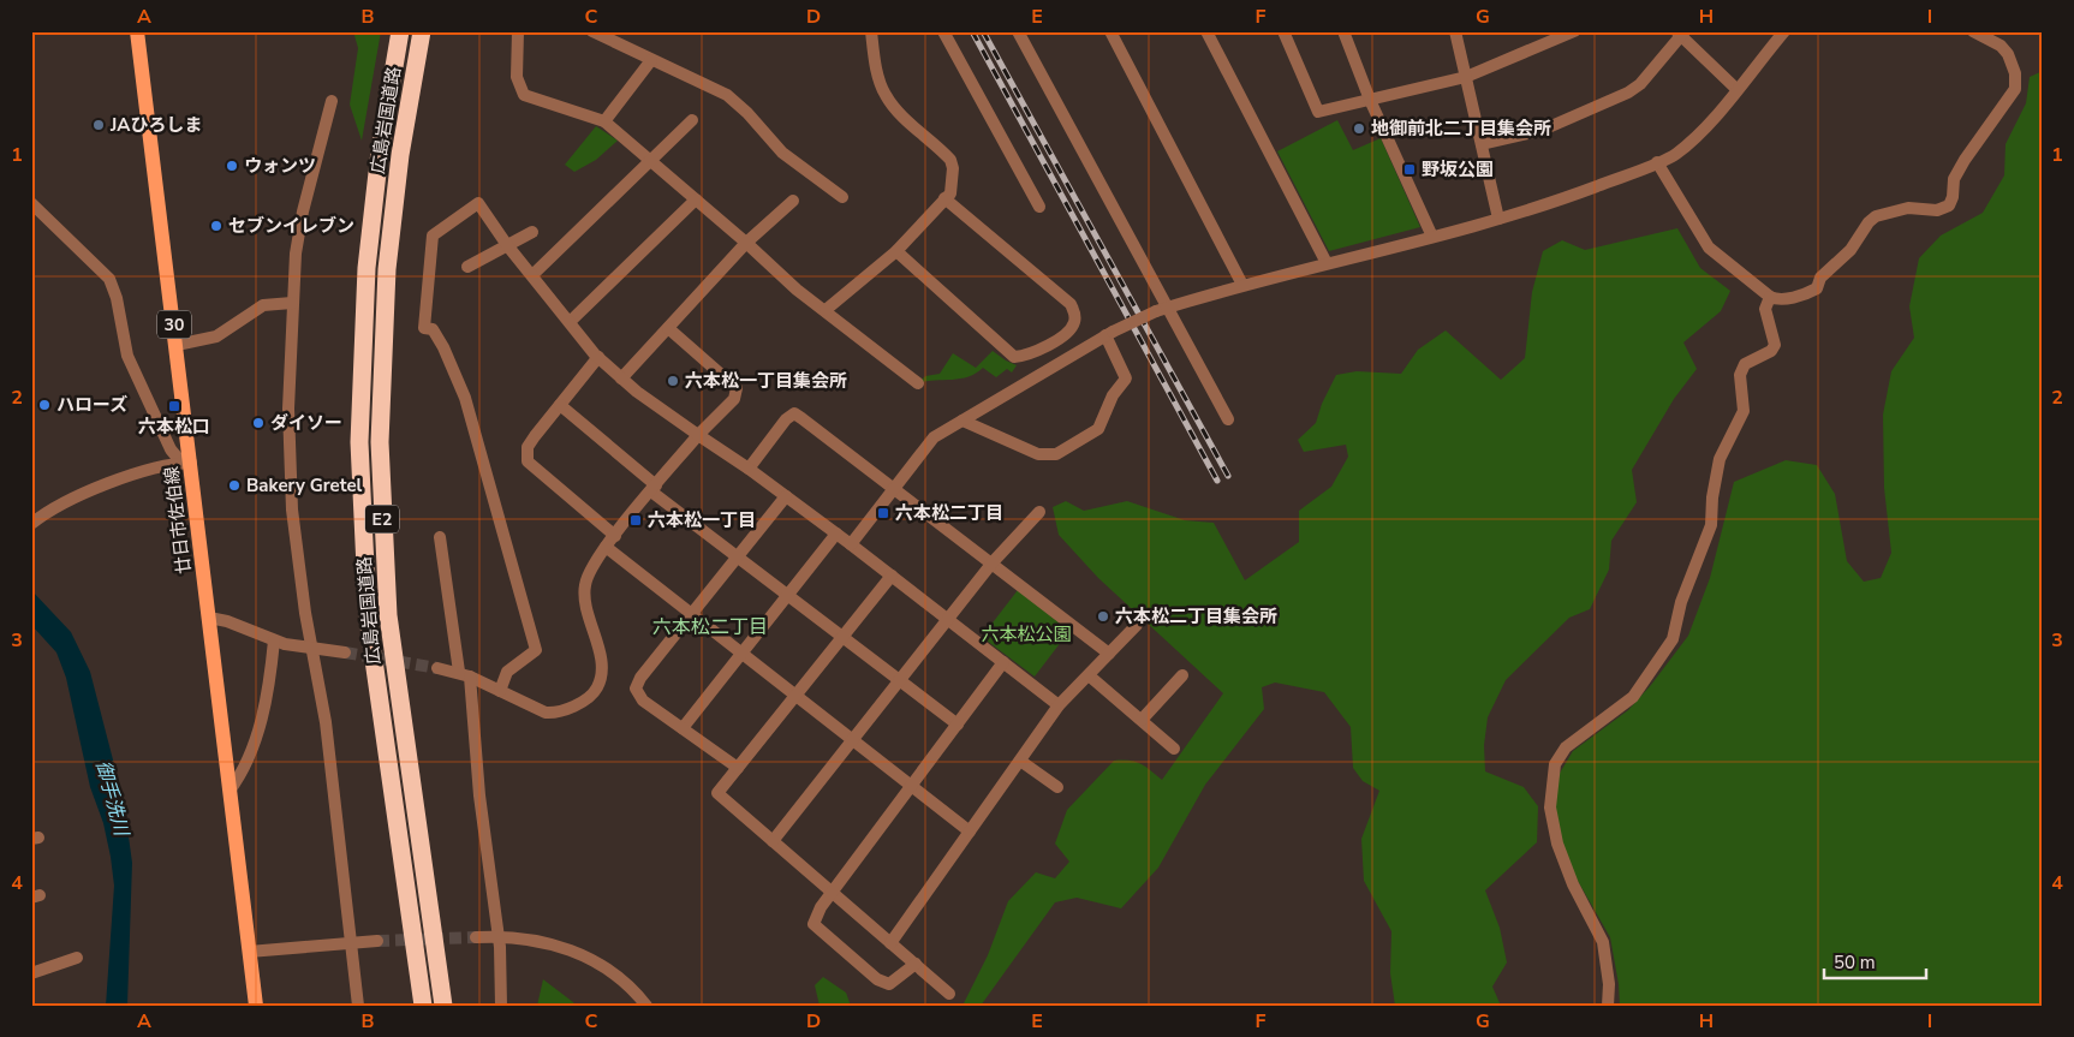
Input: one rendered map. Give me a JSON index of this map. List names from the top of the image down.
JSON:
{
  "streets": {
    "highway": ["広島岩国道路", "E2"],
    "main road": ["30", "廿日市佐伯線"]
  },
  "districts": ["六本松二丁目"],
  "water": ["御手洗川"],
  "parks": ["六本松公園"],
  "places": {
    "other": [
      "JAひろしま",
      "地御前北二丁目集会所",
      "ウォンツ",
      "セブンイレブン",
      "六本松一丁目集会所",
      "ハローズ",
      "ダイソー",
      "Bakery Gretel",
      "六本松二丁目集会所"
    ],
    "transit": [
      "野坂公園",
      "六本松口",
      "六本松二丁目",
      "六本松一丁目"
    ]
  },
  "scale_bar": "50 m",
  "grid": {
    "columns": [
      "A",
      "B",
      "C",
      "D",
      "E",
      "F",
      "G",
      "H",
      "I"
    ],
    "rows": [
      "1",
      "2",
      "3",
      "4"
    ]
  }
}
